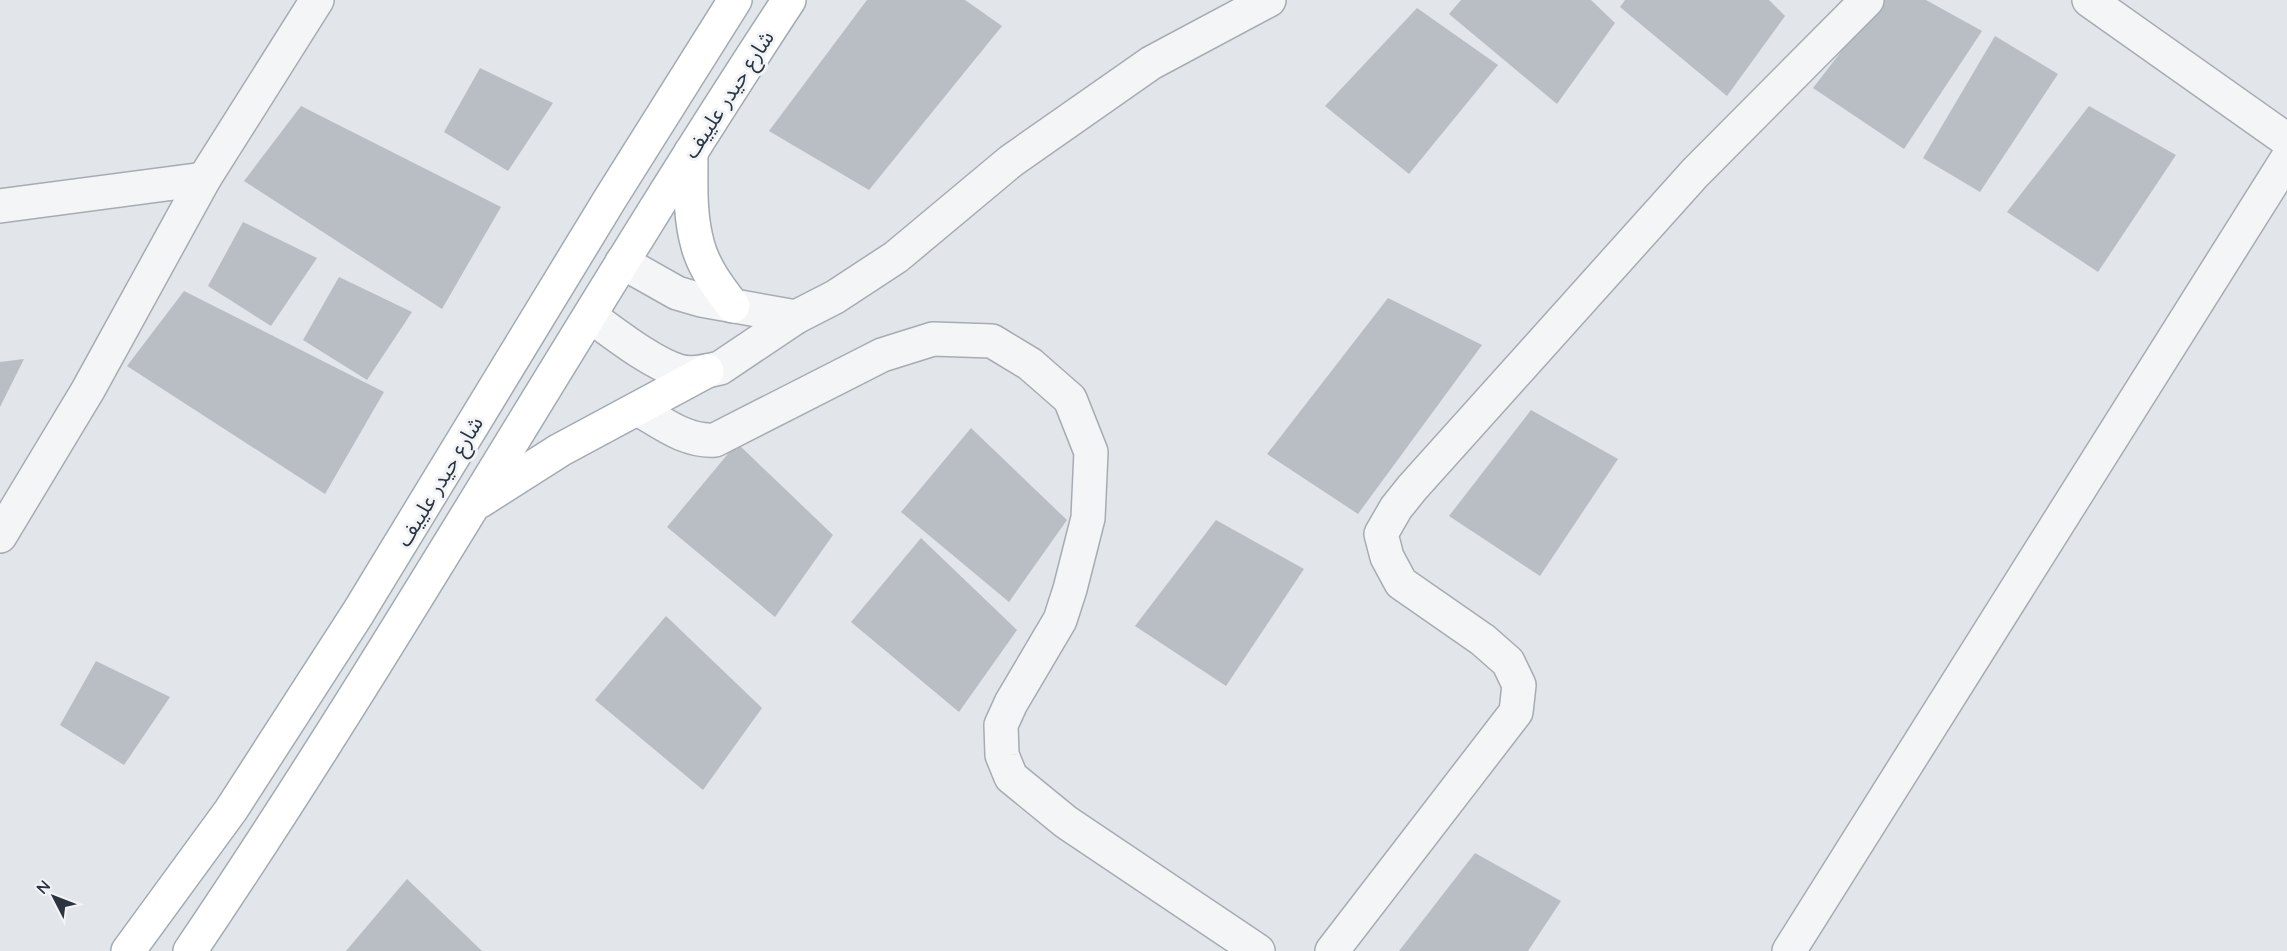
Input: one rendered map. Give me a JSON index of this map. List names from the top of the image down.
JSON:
{
  "streets": {
    "main road": ["شارع حيدر علييف"]
  },
  "north": "top left"
}
